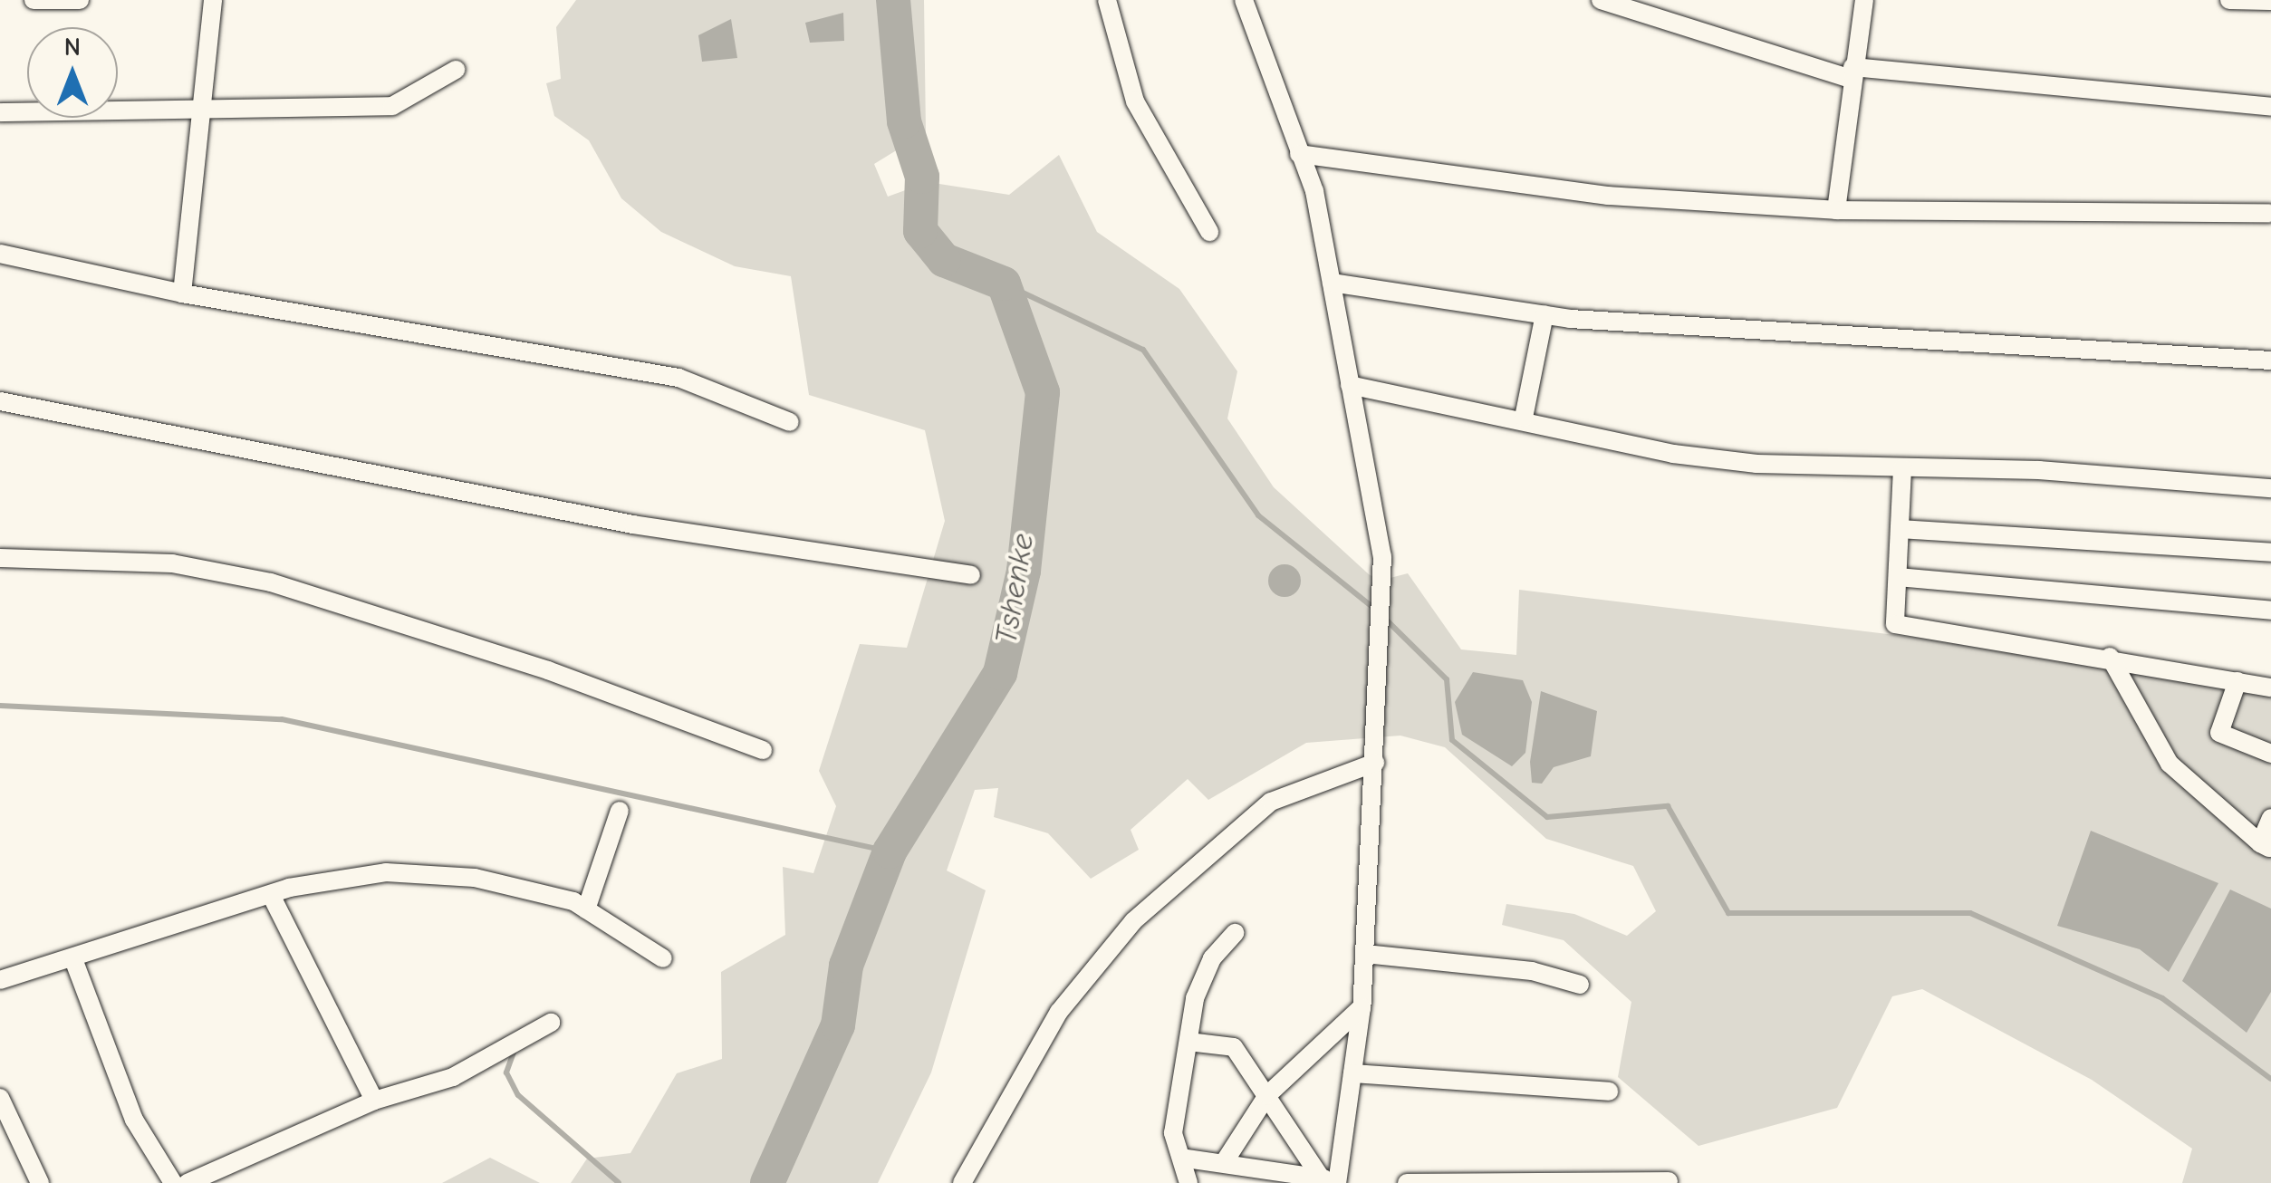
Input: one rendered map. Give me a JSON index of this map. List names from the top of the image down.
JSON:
{
  "water": ["Tshenke"],
  "north": "top"
}
